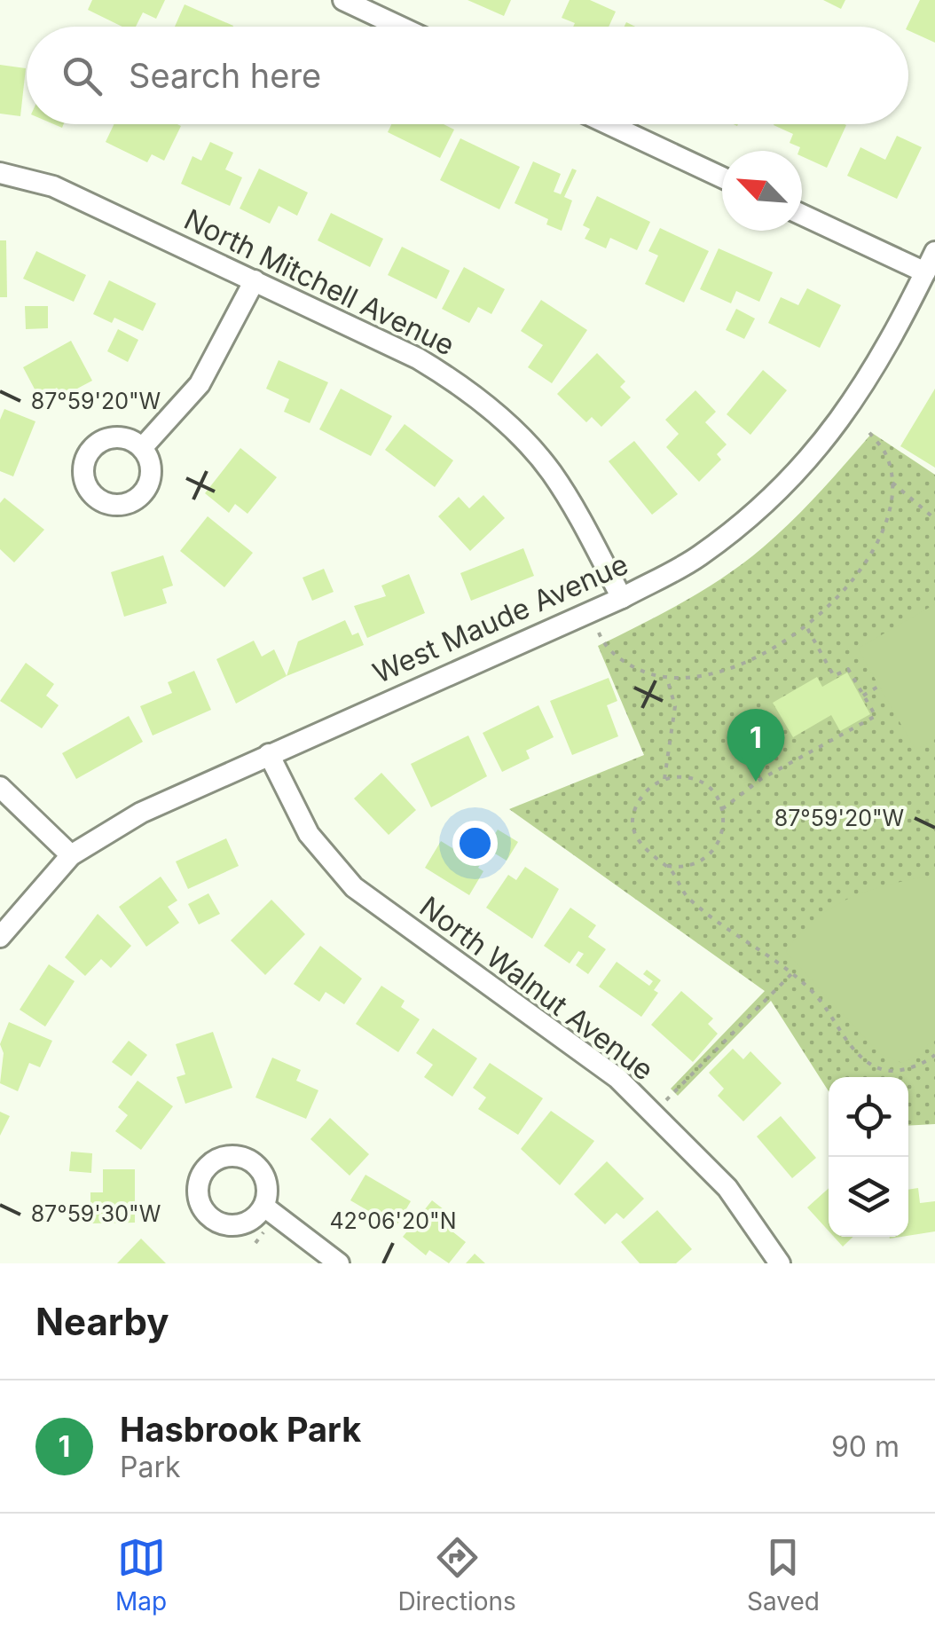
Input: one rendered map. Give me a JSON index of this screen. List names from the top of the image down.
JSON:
{
  "streets": {
    "street": ["North Mitchell Avenue", "West Maude Avenue", "North Walnut Avenue"]
  },
  "crossings": [
    ["North Mitchell Avenue", "West Maude Avenue"],
    ["West Maude Avenue", "North Walnut Avenue"]
  ],
  "north": "top left",
  "page": {
    "search": "Search here",
    "pins": "1",
    "heading": "Nearby",
    "list": [
      {
        "mark": "1",
        "name": "Hasbrook Park",
        "note": "Park",
        "value": "90 m"
      }
    ],
    "nav": ["Map", "Directions", "Saved"]
  },
  "coordinates": ["87°59'20\"W", "87°59'30\"W", "42°06'20\"N"]
}
